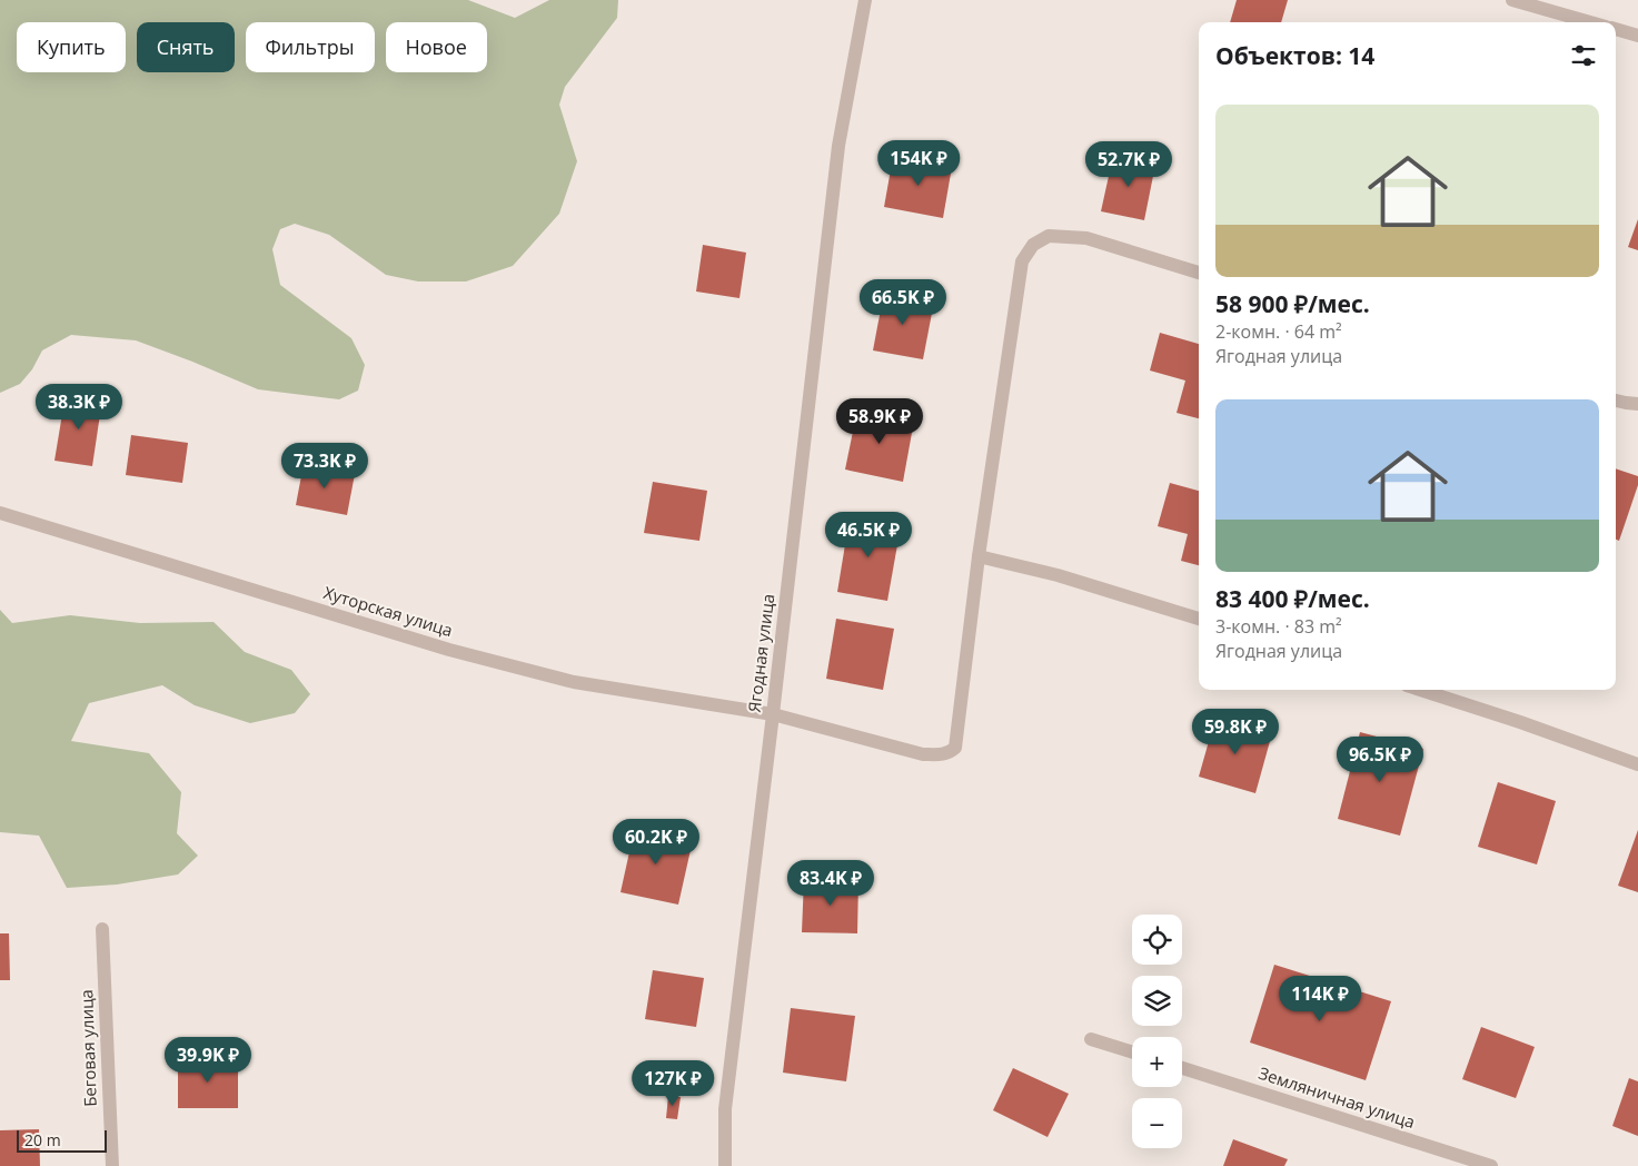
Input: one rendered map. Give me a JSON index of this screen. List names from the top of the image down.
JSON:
{
  "streets": {
    "street": [
      "Хуторская улица",
      "Ягодная улица",
      "Беговая улица",
      "Земляничная улица"
    ]
  },
  "crossings": [
    ["Хуторская улица", "Ягодная улица"]
  ],
  "scale_bar": "20 m",
  "page": {
    "chip": [
      "Купить",
      "Снять",
      "Фильтры",
      "Новое"
    ],
    "heading": "Объектов: 14",
    "list": [
      {
        "name": "58 900 ₽/мес.",
        "note": "2-комн. · 64 m² · Ягодная улица"
      },
      {
        "name": "83 400 ₽/мес.",
        "note": "3-комн. · 83 m² · Ягодная улица"
      }
    ],
    "price": [
      "154K ₽",
      "52.7K ₽",
      "66.5K ₽",
      "38.3K ₽",
      "58.9K ₽",
      "73.3K ₽",
      "46.5K ₽",
      "59.8K ₽",
      "96.5K ₽",
      "60.2K ₽",
      "83.4K ₽",
      "114K ₽",
      "39.9K ₽",
      "127K ₽"
    ],
    "map_buttons": ["+", "−"],
    "scale": "20 m"
  }
}
